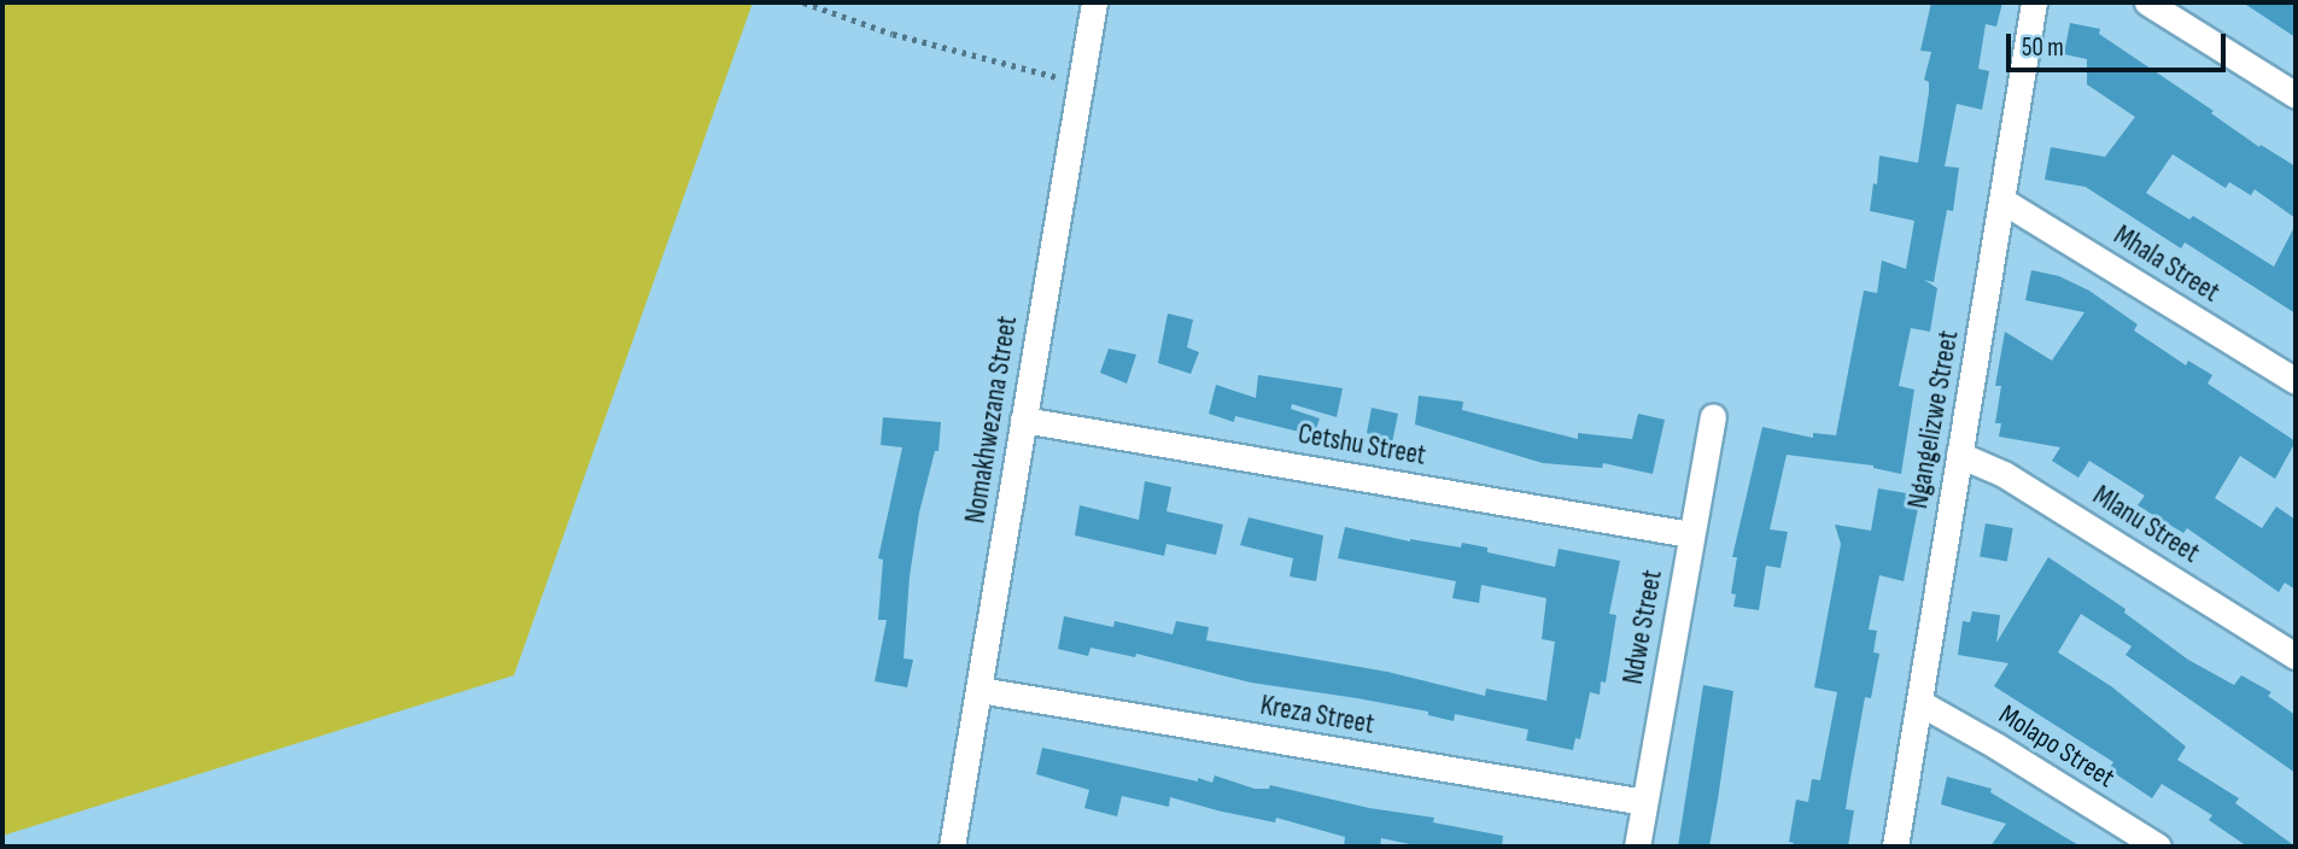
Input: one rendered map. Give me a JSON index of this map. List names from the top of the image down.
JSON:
{
  "streets": {
    "street": [
      "Mhala Street",
      "Nomakhwezana Street",
      "Ngangelizwe Street",
      "Cetshu Street",
      "Mlanu Street",
      "Ndwe Street",
      "Kreza Street",
      "Molapo Street"
    ]
  },
  "crossings": [
    ["Mhala Street", "Ngangelizwe Street"],
    ["Nomakhwezana Street", "Cetshu Street"],
    ["Nomakhwezana Street", "Kreza Street"],
    ["Ngangelizwe Street", "Mlanu Street"],
    ["Ngangelizwe Street", "Molapo Street"],
    ["Cetshu Street", "Ndwe Street"],
    ["Ndwe Street", "Kreza Street"]
  ],
  "scale_bar": "50 m"
}
